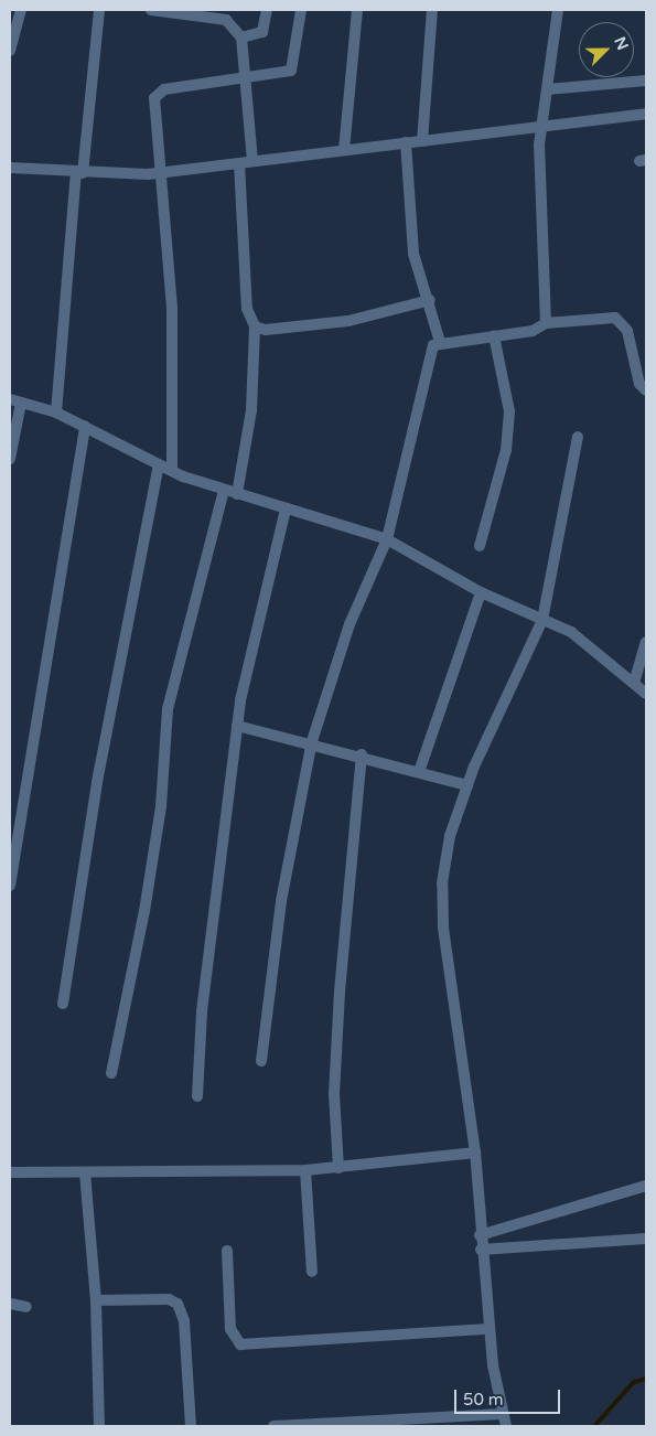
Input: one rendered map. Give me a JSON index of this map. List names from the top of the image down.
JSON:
{
  "scale_bar": "50 m",
  "north": "top right"
}
